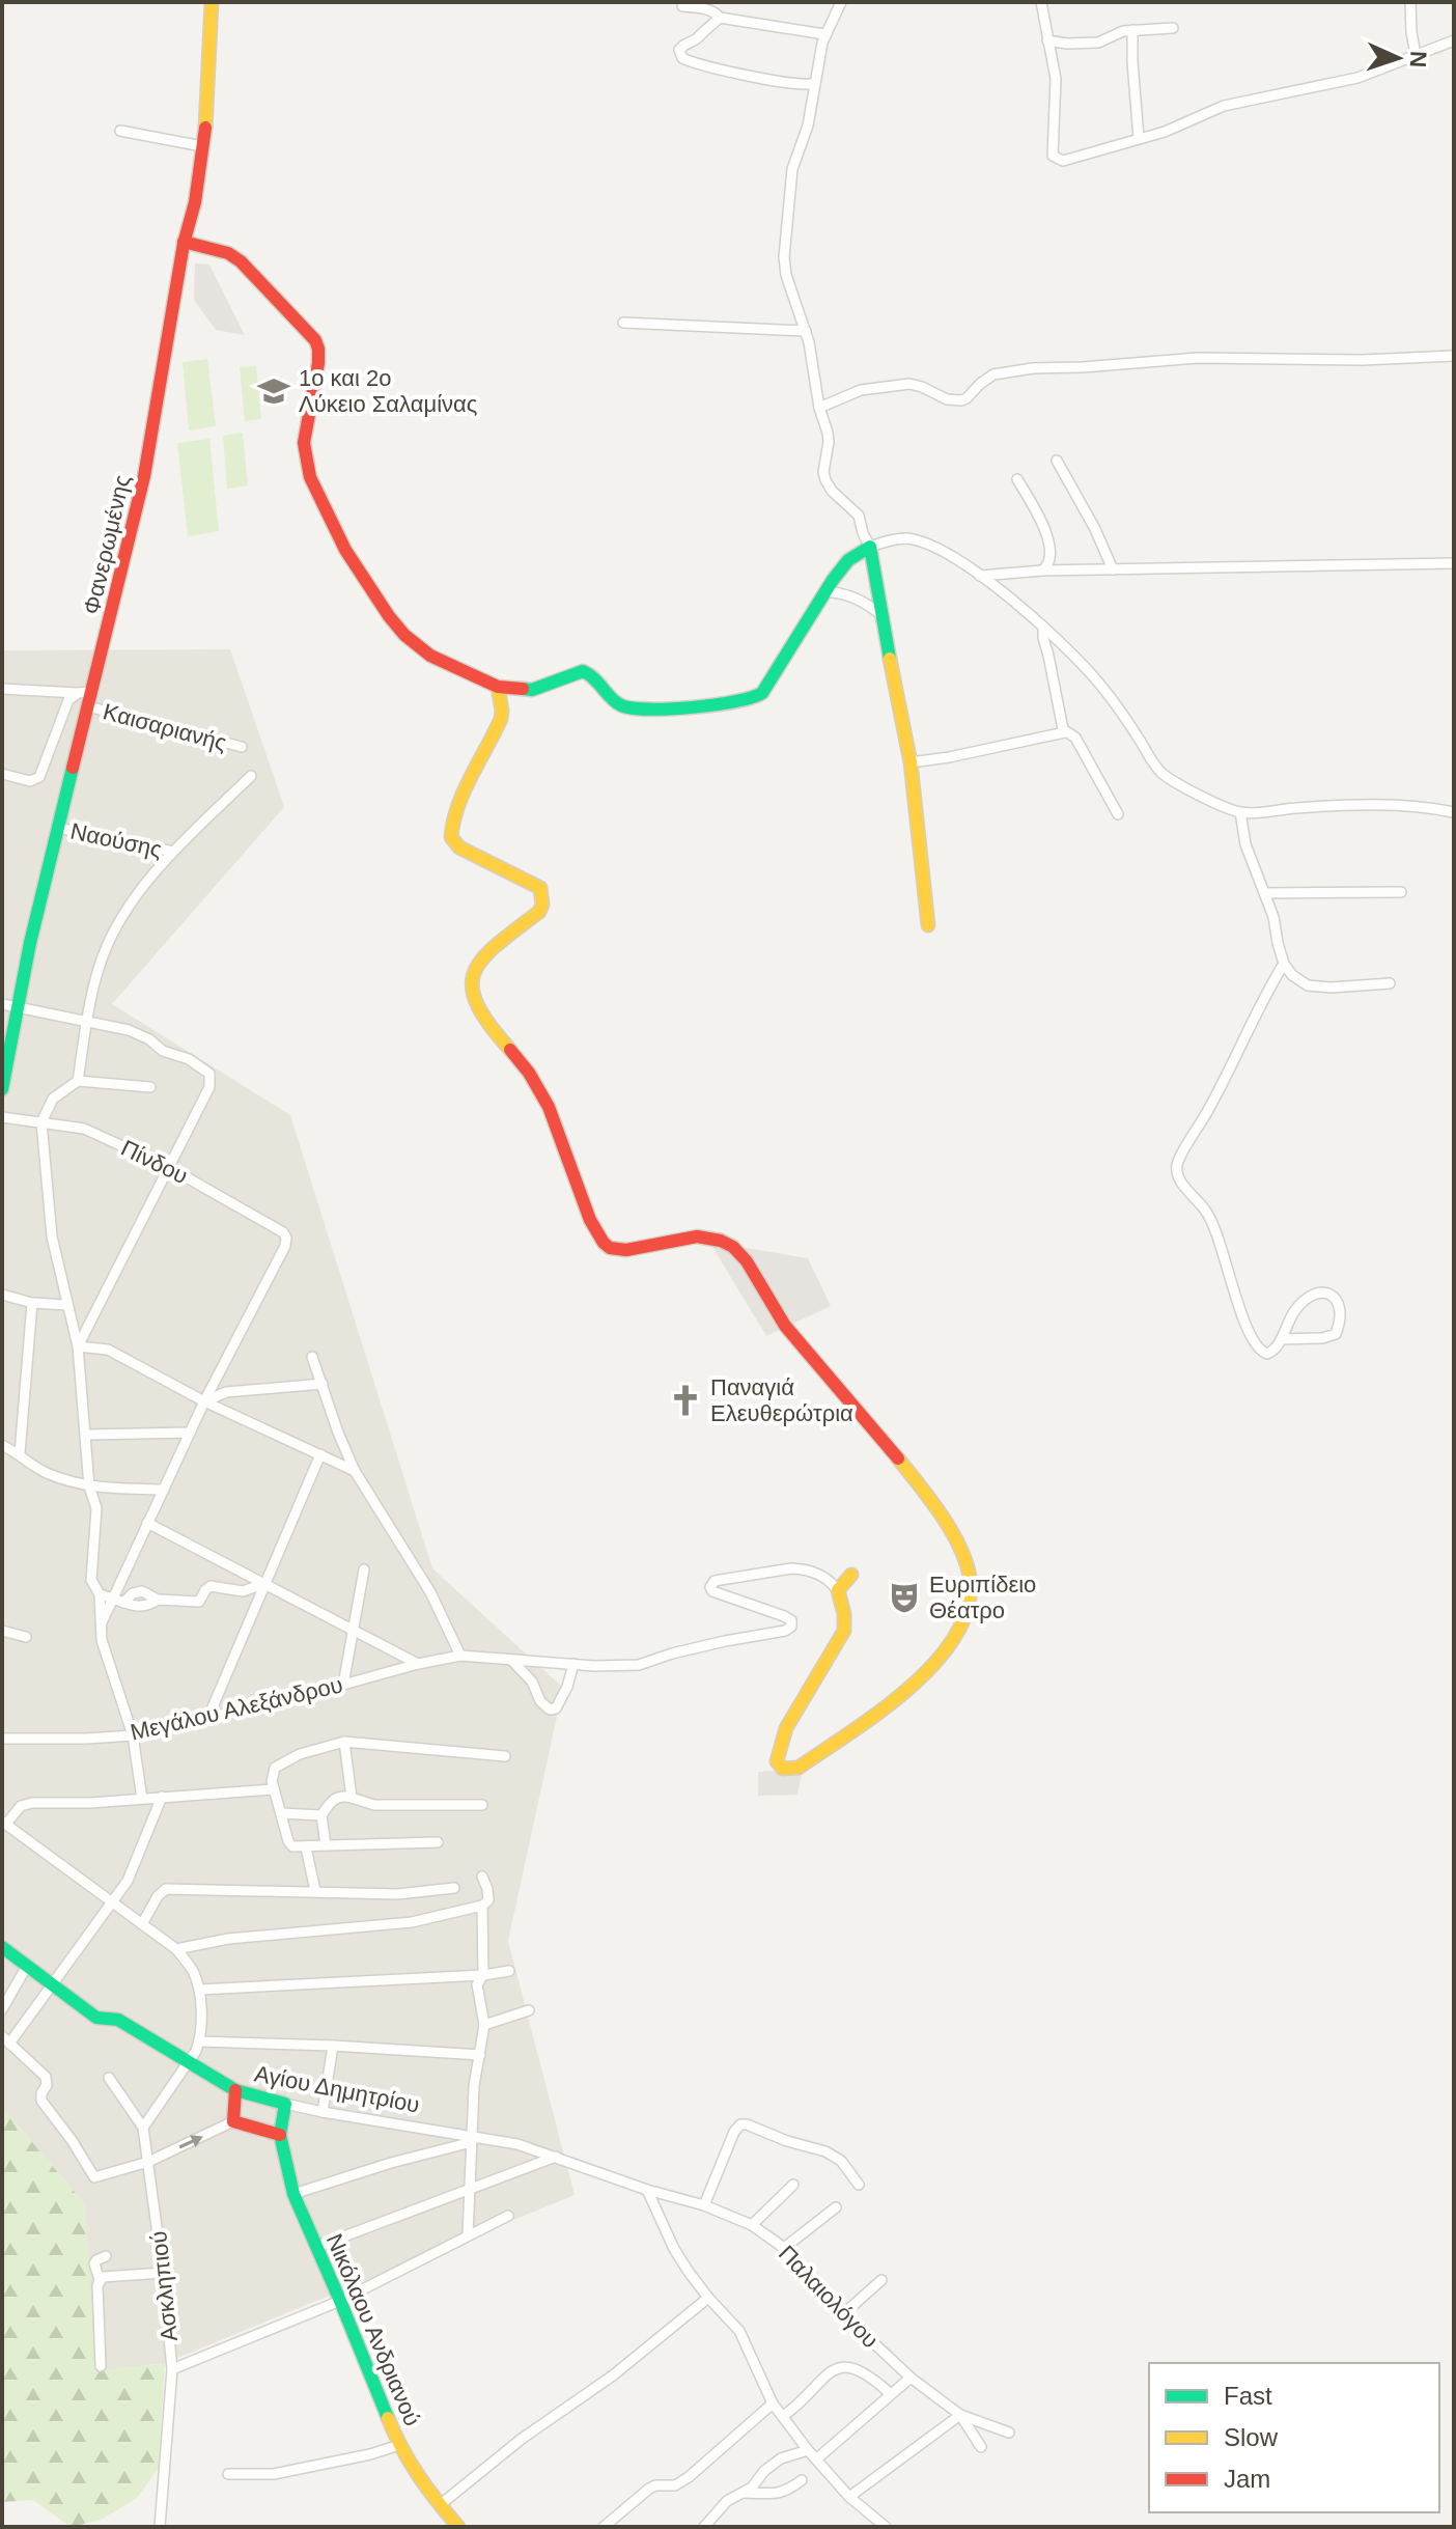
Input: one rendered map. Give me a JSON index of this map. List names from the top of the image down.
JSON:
{
  "streets": {
    "street": [
      "Φανερωμένης",
      "Καισαριανής",
      "Ναούσης",
      "Πίνδου",
      "Μεγάλου Αλεξάνδρου",
      "Αγίου Δημητρίου",
      "Ασκληπιού",
      "Παλαιολόγου",
      "Νικόλαου Ανδριανού"
    ]
  },
  "crossings": [
    ["Φανερωμένης", "Καισαριανής"],
    ["Φανερωμένης", "Ναούσης"],
    ["Αγίου Δημητρίου", "Παλαιολόγου"]
  ],
  "places": {
    "school or university": ["1ο και 2ο Λύκειο Σαλαμίνας"],
    "church": ["Παναγιά Ελευθερώτρια"],
    "theatre": ["Ευριπίδειο Θέατρο"]
  },
  "legend": ["Fast", "Slow", "Jam"],
  "north": "right"
}
